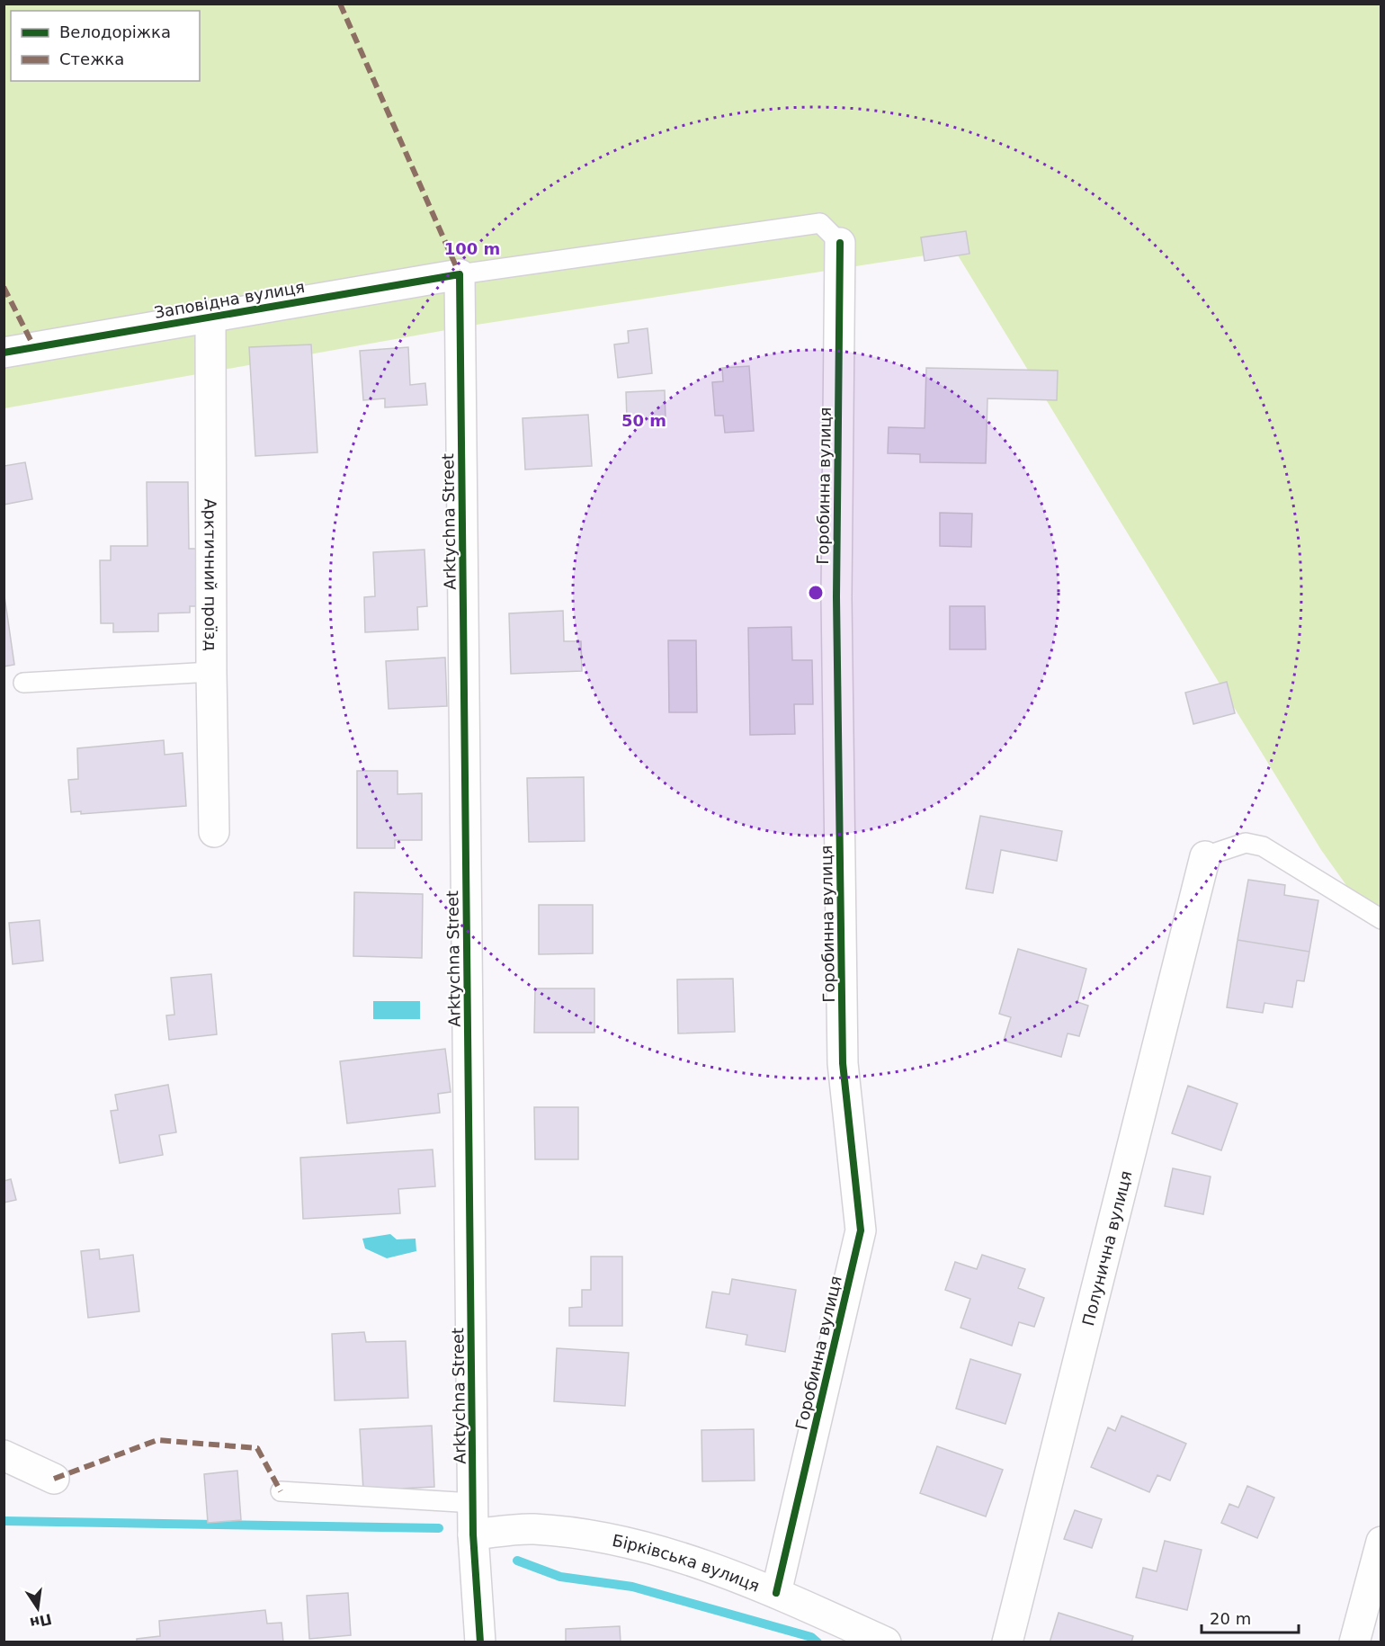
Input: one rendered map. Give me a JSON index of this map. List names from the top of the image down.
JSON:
{
  "streets": {
    "street": [
      "Заповідна вулиця",
      "Горобинна вулиця",
      "Arktychna Street",
      "Арктичний проїзд",
      "Полунична вулиця",
      "Бірківська вулиця"
    ]
  },
  "crossings": [
    ["Заповідна вулиця", "Arktychna Street"],
    ["Заповідна вулиця", "Арктичний проїзд"],
    ["Горобинна вулиця", "Бірківська вулиця"],
    ["Arktychna Street", "Бірківська вулиця"]
  ],
  "legend": ["Велодоріжка", "Стежка"],
  "scale_bar": "20 m",
  "north": "bottom",
  "rings": ["100 m", "50 m"]
}
